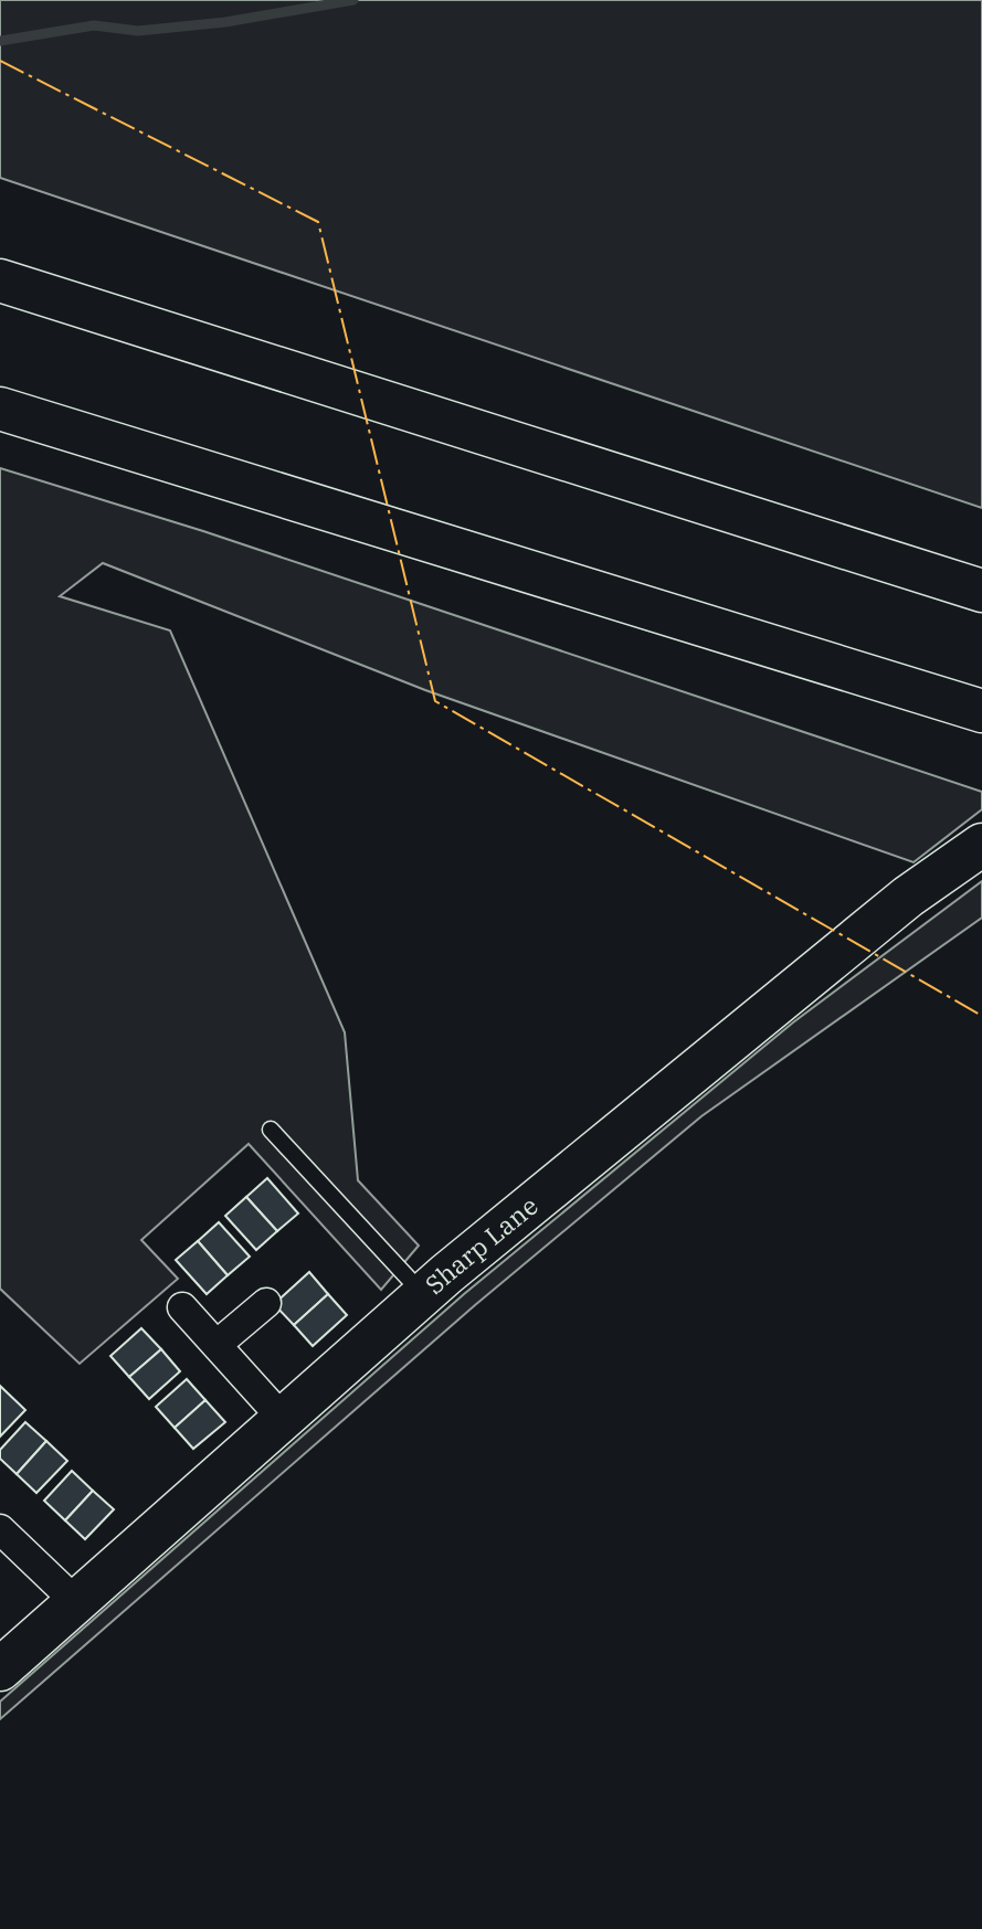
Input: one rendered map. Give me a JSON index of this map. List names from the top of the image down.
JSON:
{
  "streets": {
    "main road": ["Sharp Lane"]
  }
}
